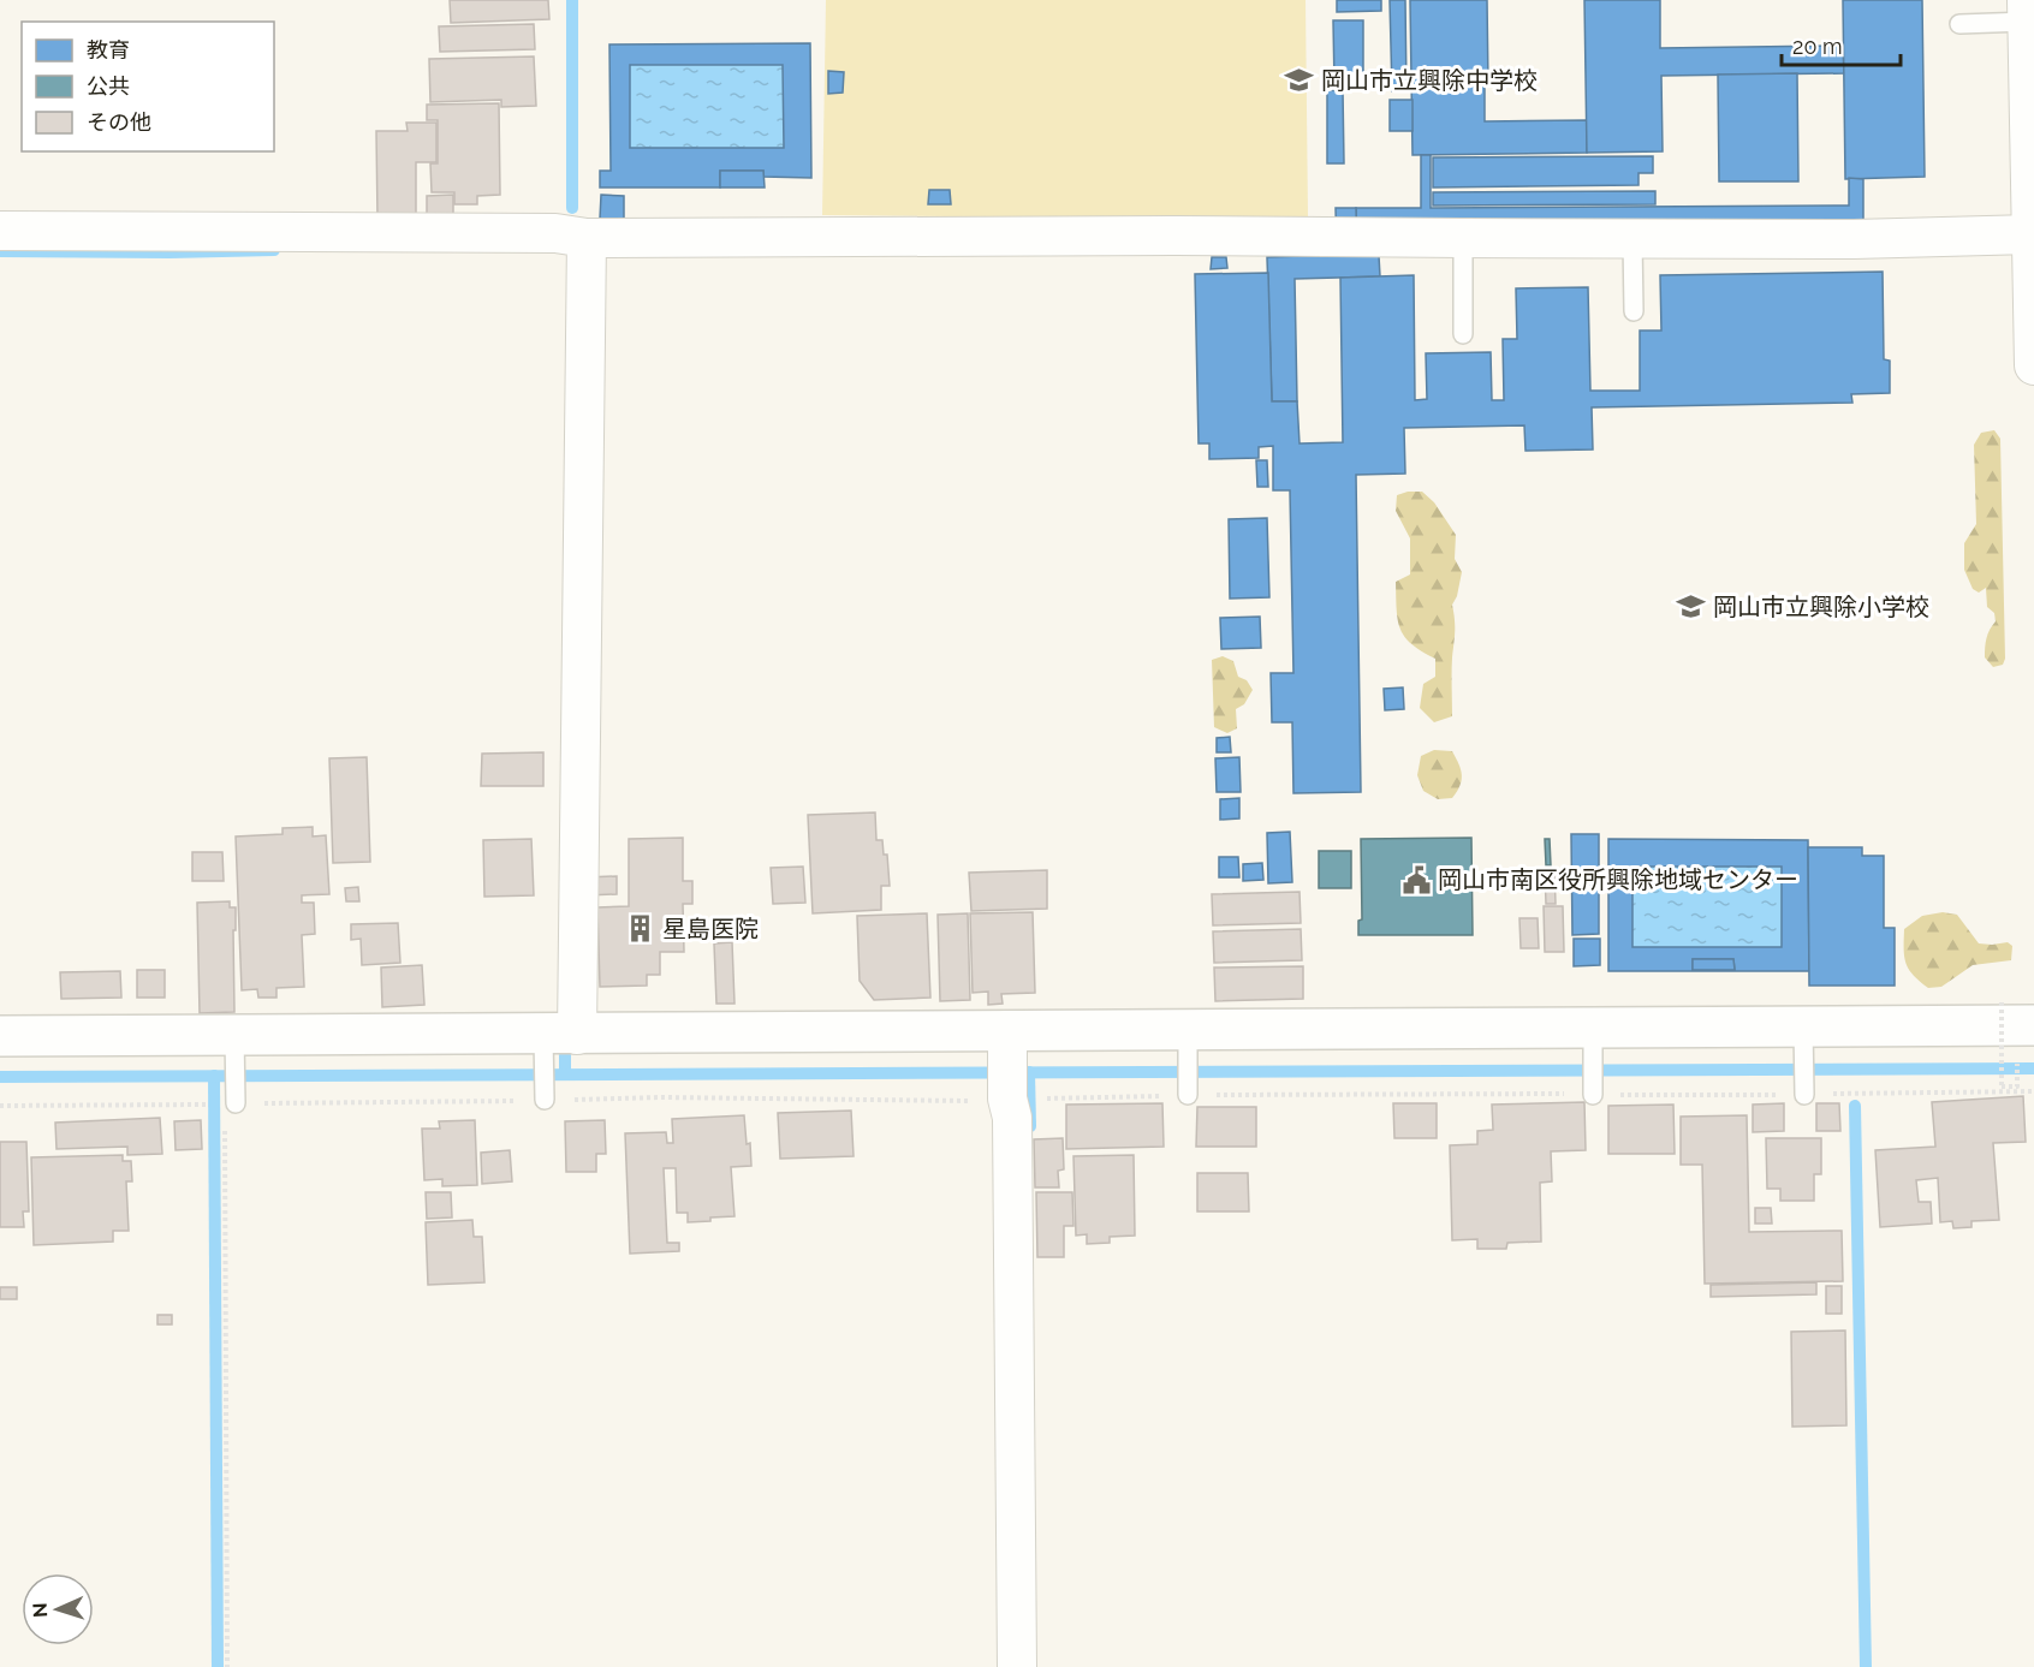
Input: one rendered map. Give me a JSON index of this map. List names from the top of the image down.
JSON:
{
  "places": {
    "school or university": ["岡山市立興除中学校", "岡山市立興除小学校"],
    "public building": ["岡山市南区役所興除地域センター"],
    "building": ["星島医院"]
  },
  "legend": ["教育", "公共", "その他"],
  "scale_bar": "20 m",
  "north": "left"
}
